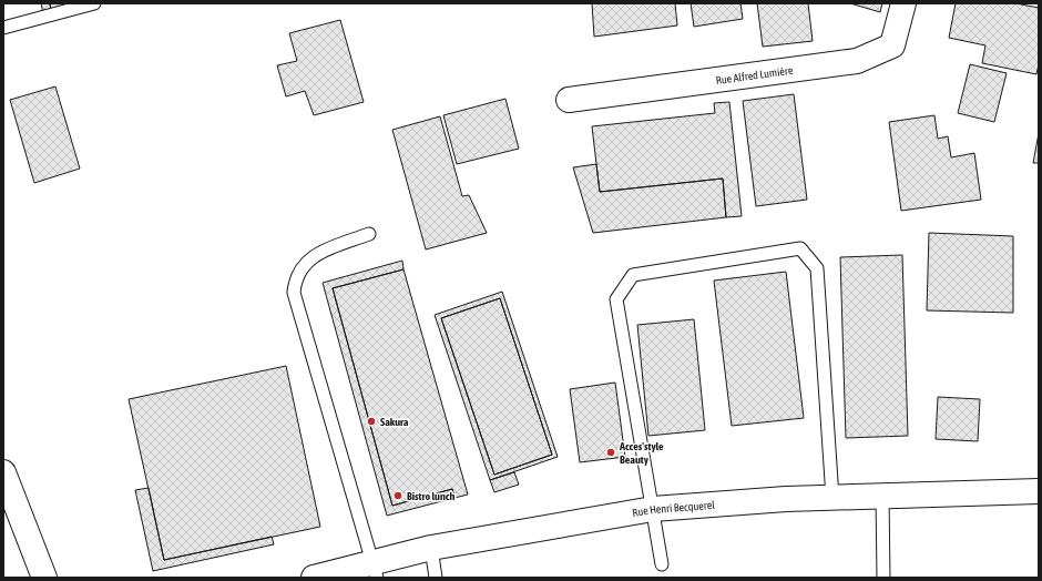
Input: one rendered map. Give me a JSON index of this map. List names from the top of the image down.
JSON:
{
  "streets": {
    "street": ["Rue Alfred Lumière", "Rue Henri Becquerel"]
  },
  "places": ["Sakura", "Acces'style Beauty", "Bistro lunch"]
}
